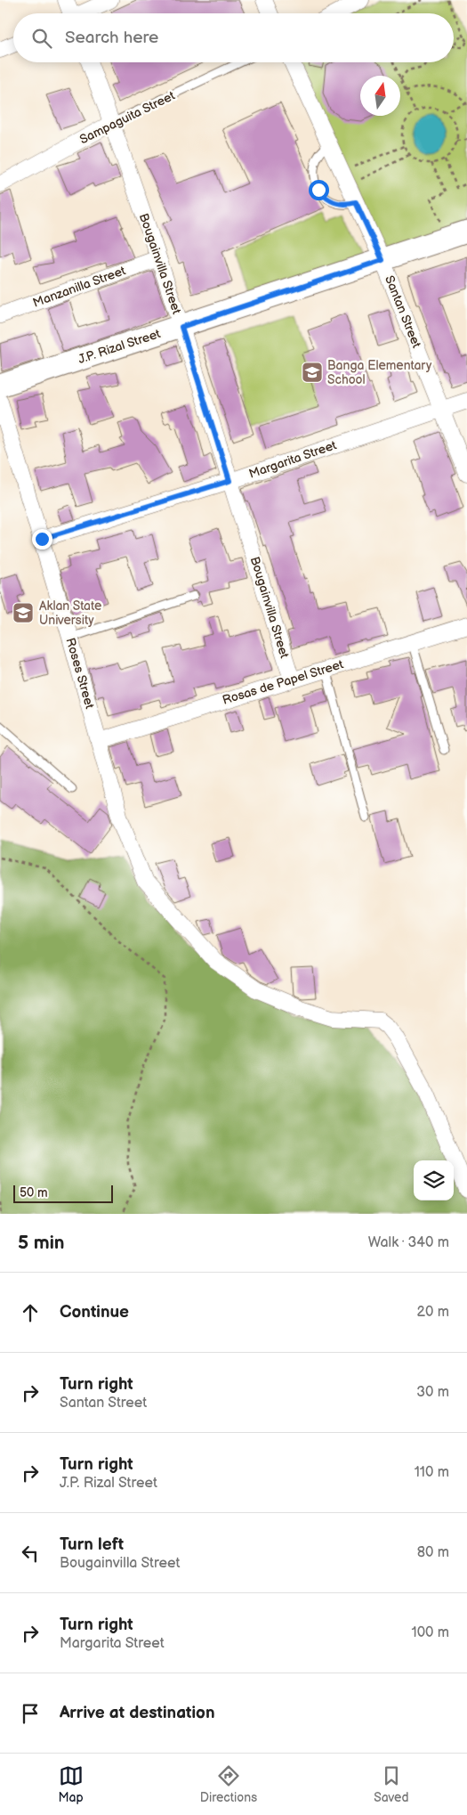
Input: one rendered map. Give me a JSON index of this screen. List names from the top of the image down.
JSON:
{
  "streets": {
    "main road": ["J.P. Rizal Street"],
    "street": [
      "Sampaguita Street",
      "Bougainvilla Street",
      "Manzanilla Street",
      "Santan Street",
      "Margarita Street",
      "Roses Street",
      "Rosas de Papel Street"
    ]
  },
  "crossings": [
    ["Sampaguita Street", "Bougainvilla Street"],
    ["Bougainvilla Street", "Manzanilla Street"],
    ["Bougainvilla Street", "J.P. Rizal Street"],
    ["Bougainvilla Street", "Margarita Street"],
    ["Bougainvilla Street", "Rosas de Papel Street"],
    ["Santan Street", "J.P. Rizal Street"],
    ["Santan Street", "Margarita Street"],
    ["Margarita Street", "Roses Street"],
    ["Roses Street", "Rosas de Papel Street"]
  ],
  "places": {
    "school or university": ["Banga Elementary School", "Aklan State University"]
  },
  "scale_bar": "50 m",
  "north": "top",
  "page": {
    "search": "Search here",
    "scale": "50 m",
    "heading": ["5 min", "Walk · 340 m"],
    "list": [
      ["Continue", "20 m"],
      ["Turn right", "Santan Street", "30 m"],
      ["Turn right", "J.P. Rizal Street", "110 m"],
      ["Turn left", "Bougainvilla Street", "80 m"],
      ["Turn right", "Margarita Street", "100 m"],
      "Arrive at destination"
    ],
    "nav": ["Map", "Directions", "Saved"]
  }
}
